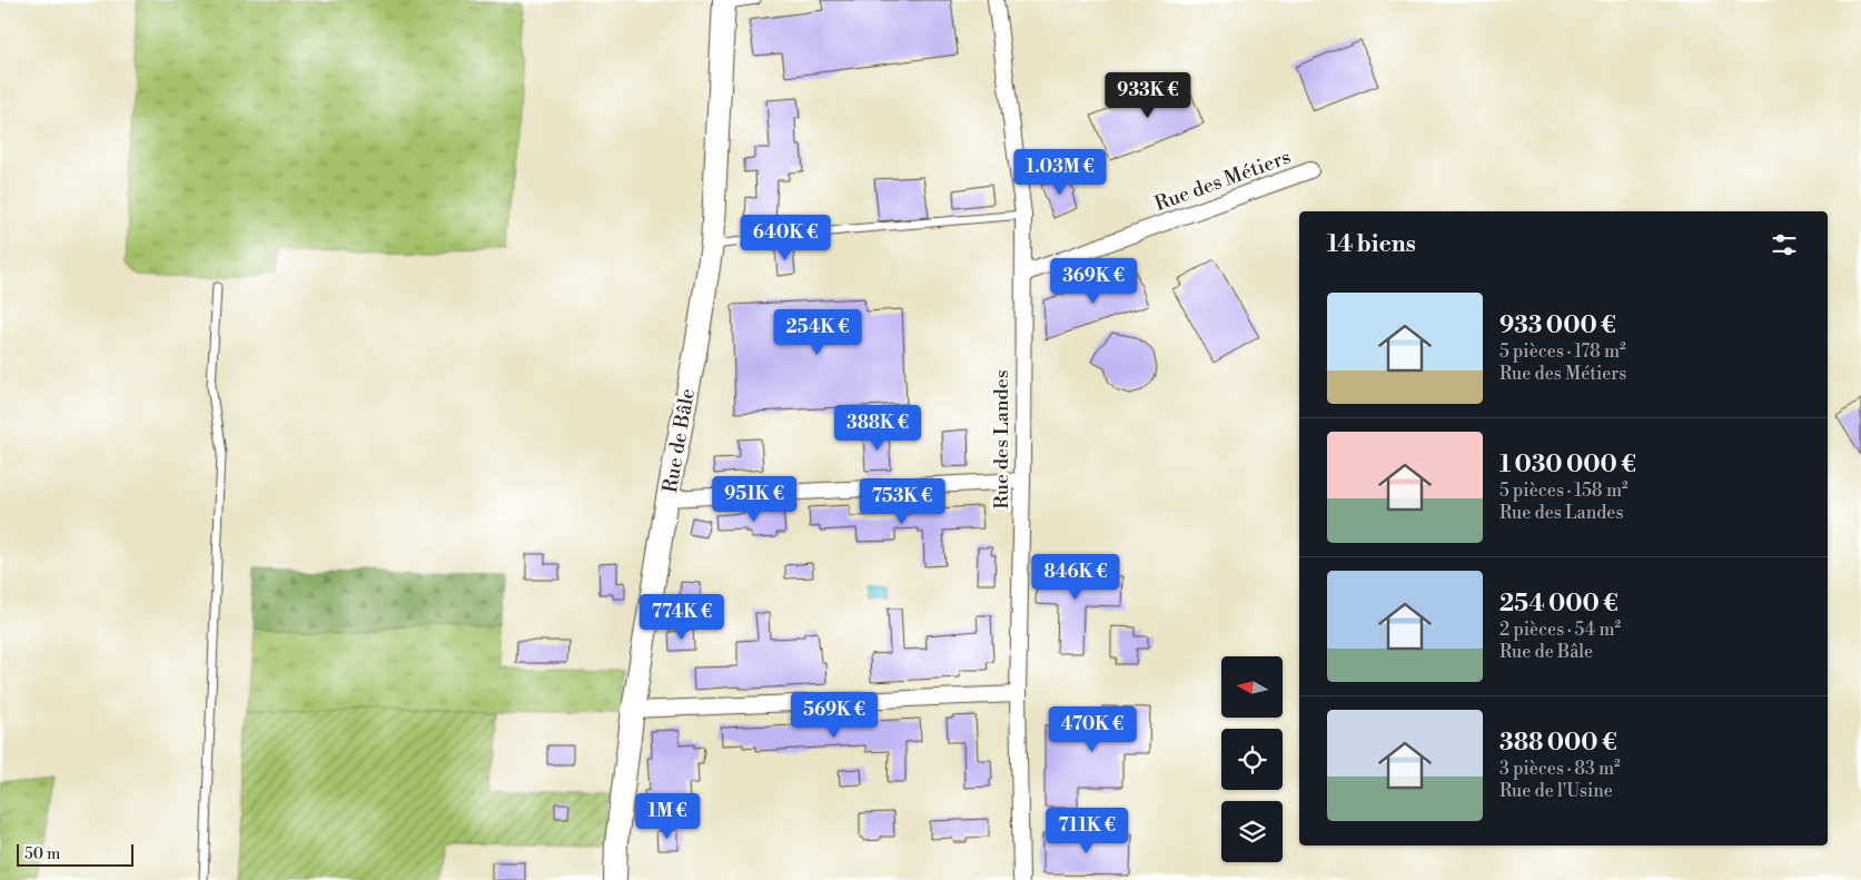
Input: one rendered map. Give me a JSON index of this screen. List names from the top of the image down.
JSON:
{
  "streets": {
    "street": ["Rue des Métiers", "Rue des Landes", "Rue de Bâle"]
  },
  "crossings": [
    ["Rue des Métiers", "Rue des Landes"]
  ],
  "scale_bar": "50 m",
  "north": "left",
  "page": {
    "price": [
      "933K €",
      "1.03M €",
      "640K €",
      "369K €",
      "254K €",
      "388K €",
      "951K €",
      "753K €",
      "846K €",
      "774K €",
      "569K €",
      "470K €",
      "1M €",
      "711K €"
    ],
    "heading": "14 biens",
    "list": [
      {
        "name": "933 000 €",
        "note": "5 pièces · 178 m² · Rue des Métiers"
      },
      {
        "name": "1 030 000 €",
        "note": "5 pièces · 158 m² · Rue des Landes"
      },
      {
        "name": "254 000 €",
        "note": "2 pièces · 54 m² · Rue de Bâle"
      },
      {
        "name": "388 000 €",
        "note": "3 pièces · 83 m² · Rue de l'Usine"
      }
    ],
    "scale": "50 m"
  }
}
